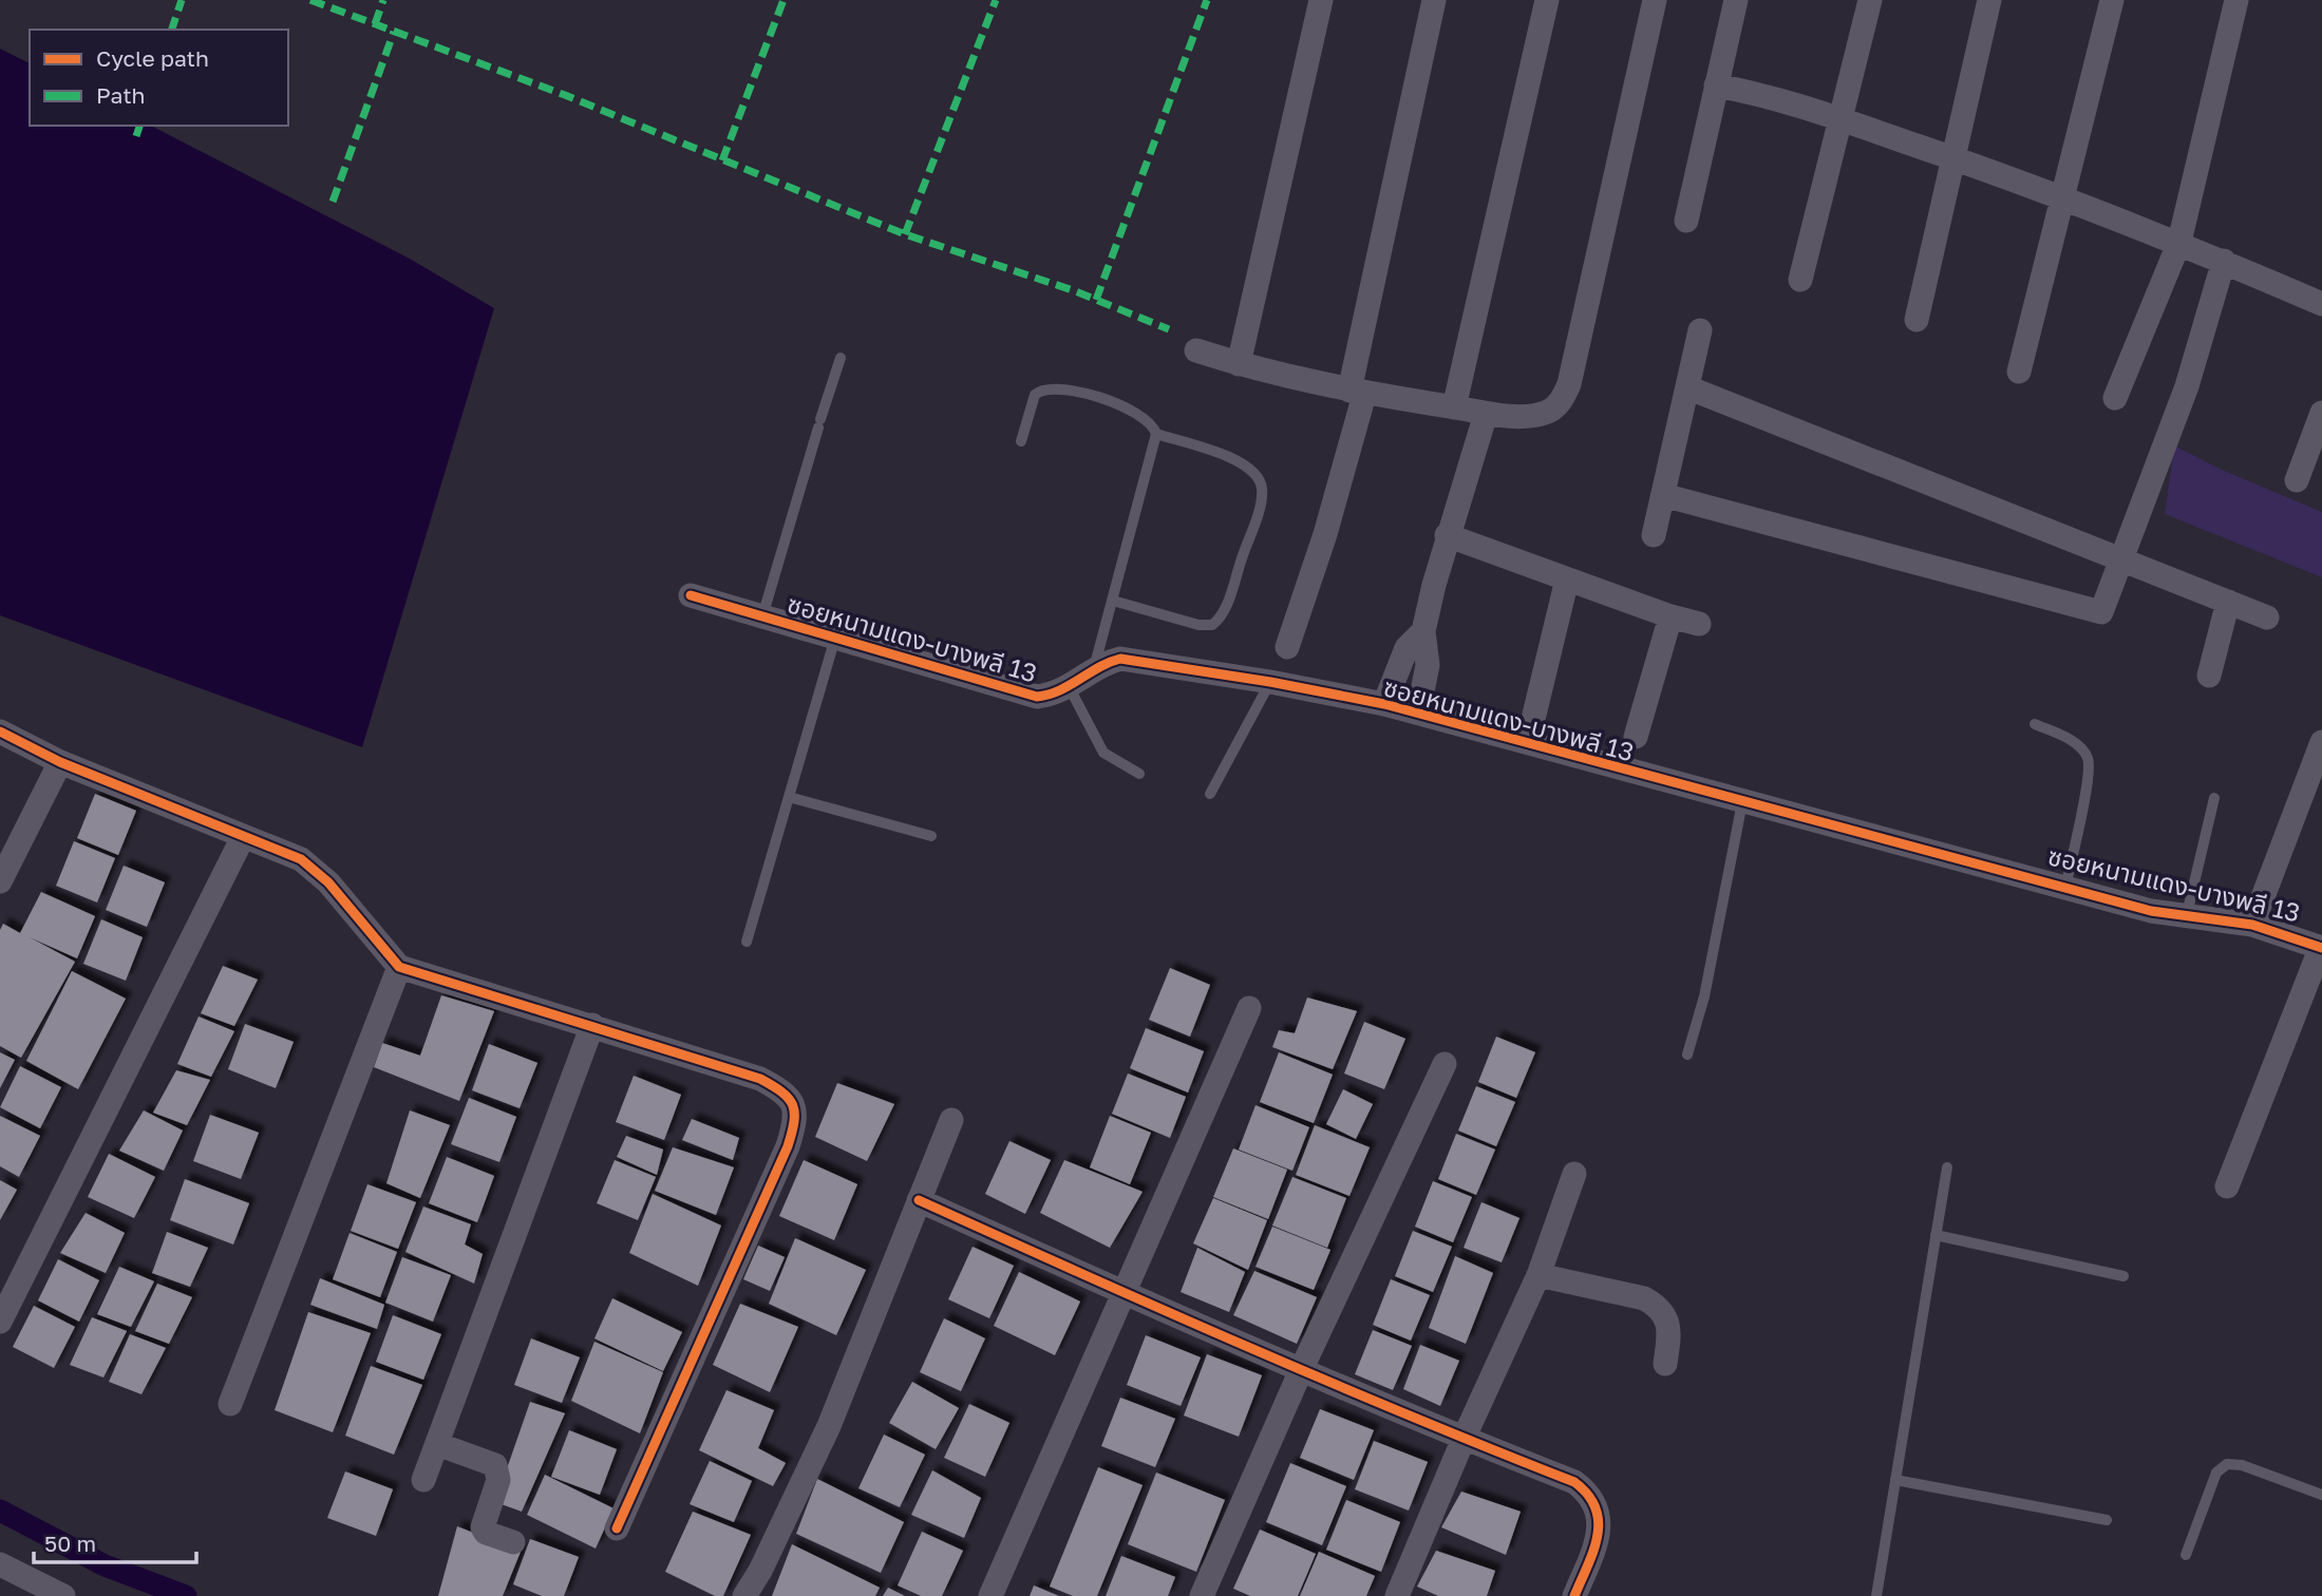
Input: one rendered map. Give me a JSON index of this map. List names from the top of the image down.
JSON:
{
  "streets": {
    "street": ["ซอยหนามแดง-บางพลี 13"]
  },
  "legend": ["Cycle path", "Path"],
  "scale_bar": "50 m"
}
